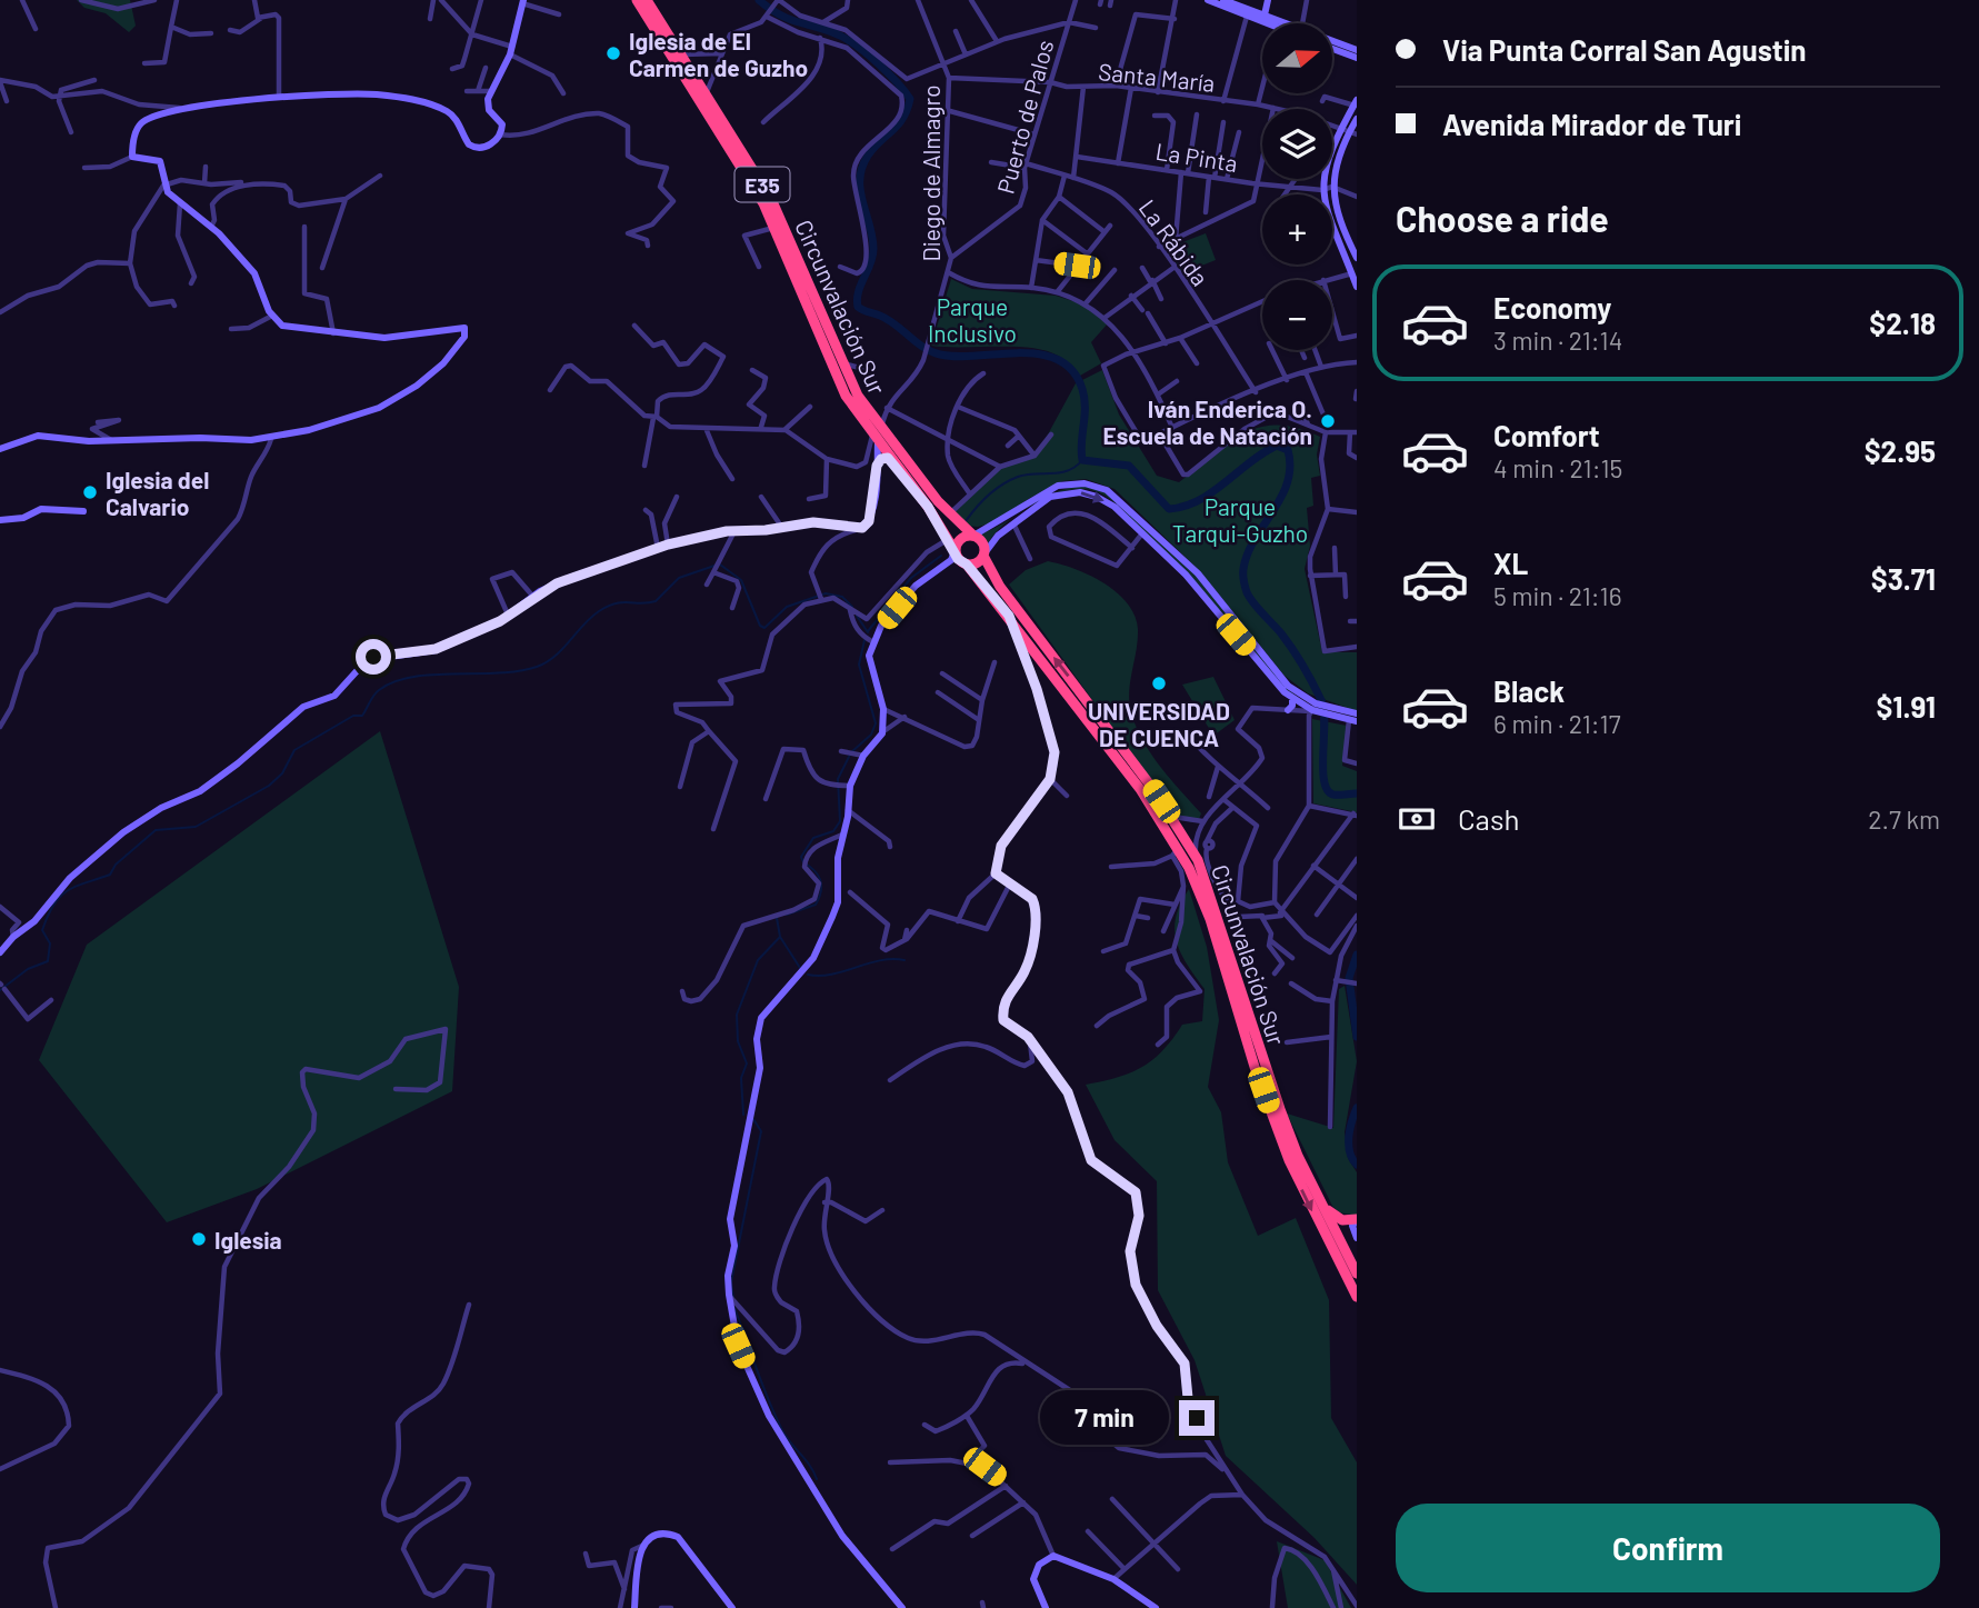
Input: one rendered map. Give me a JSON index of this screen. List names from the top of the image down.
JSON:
{
  "streets": {
    "highway": ["E35", "Circunvalación Sur"],
    "street": [
      "Santa María",
      "Puerto de Palos",
      "La Pinta",
      "Diego de Almagro",
      "La Rábida"
    ]
  },
  "crossings": [
    ["Santa María", "Puerto de Palos"],
    ["Santa María", "Diego de Almagro"],
    ["Puerto de Palos", "Diego de Almagro"],
    ["Puerto de Palos", "La Rábida"],
    ["Diego de Almagro", "Circunvalación Sur"]
  ],
  "parks": ["Parque Inclusivo", "Parque Tarqui-Guzho"],
  "places": [
    "Iglesia de El Carmen de Guzho",
    "Iván Enderica O. Escuela de Natación",
    "Iglesia del Calvario",
    "UNIVERSIDAD DE CUENCA",
    "Iglesia"
  ],
  "north": "right",
  "page": {
    "banner": ["Via Punta Corral San Agustin", "Avenida Mirador de Turi"],
    "map_buttons": ["+", "−"],
    "heading": "Choose a ride",
    "list": [
      {
        "name": "Economy",
        "note": "3 min · 21:14",
        "value": "$2.18"
      },
      {
        "name": "Comfort",
        "note": "4 min · 21:15",
        "value": "$2.95"
      },
      {
        "name": "XL",
        "note": "5 min · 21:16",
        "value": "$3.71"
      },
      {
        "name": "Black",
        "note": "6 min · 21:17",
        "value": "$1.91"
      }
    ],
    "pay": ["Cash", "2.7 km"],
    "bubble": "7 min",
    "buttons": "Confirm"
  }
}
